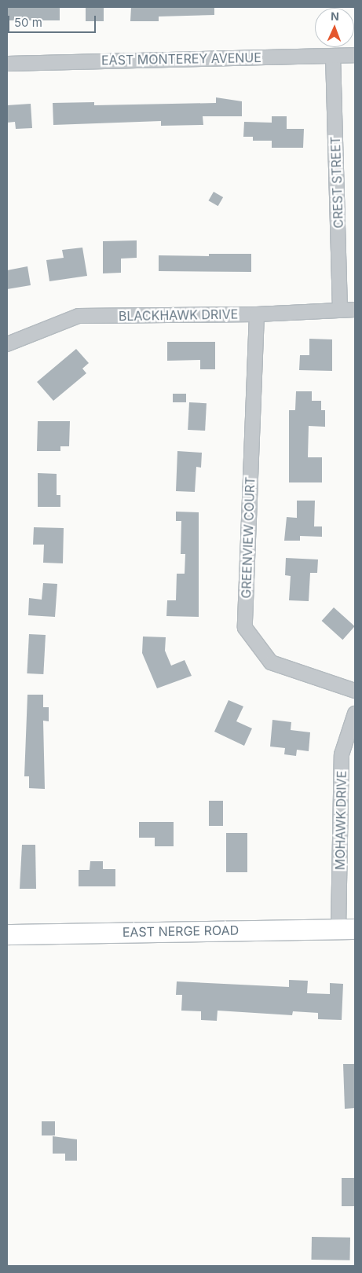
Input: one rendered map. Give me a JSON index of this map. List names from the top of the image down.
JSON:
{
  "streets": {
    "main road": ["EAST NERGE ROAD"],
    "street": [
      "EAST MONTEREY AVENUE",
      "CREST STREET",
      "BLACKHAWK DRIVE",
      "GREENVIEW COURT",
      "MOHAWK DRIVE"
    ]
  },
  "crossings": [
    ["EAST MONTEREY AVENUE", "CREST STREET"],
    ["CREST STREET", "BLACKHAWK DRIVE"],
    ["BLACKHAWK DRIVE", "GREENVIEW COURT"],
    ["MOHAWK DRIVE", "EAST NERGE ROAD"]
  ],
  "scale_bar": "50 m",
  "north": "top"
}
